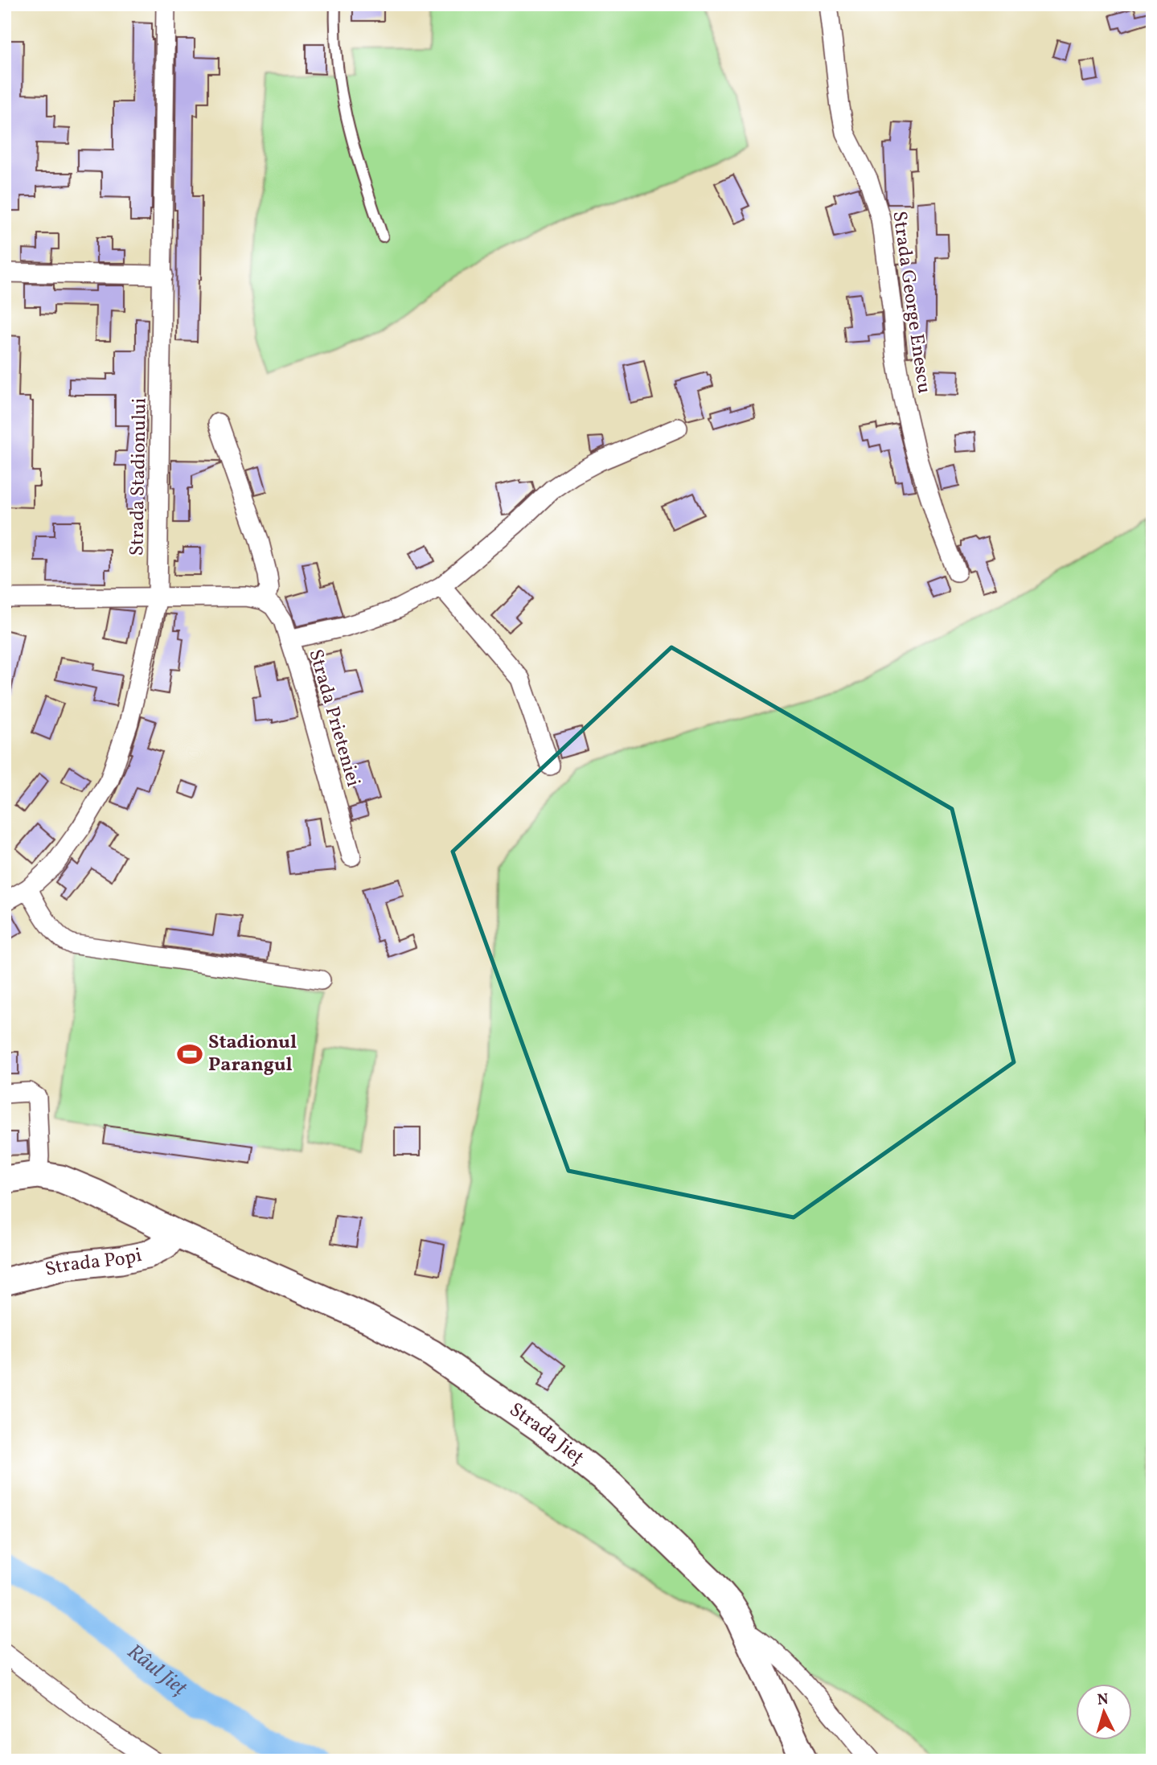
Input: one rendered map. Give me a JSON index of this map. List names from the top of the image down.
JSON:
{
  "streets": {
    "main road": ["Strada Popi", "Strada Jieț"],
    "street": ["Strada George Enescu", "Strada Stadionului", "Strada Prieteniei"]
  },
  "crossings": [
    ["Strada Popi", "Strada Jieț"]
  ],
  "water": ["Râul Jieț"],
  "places": {
    "sports": ["Stadionul Parangul"]
  },
  "north": "top"
}
